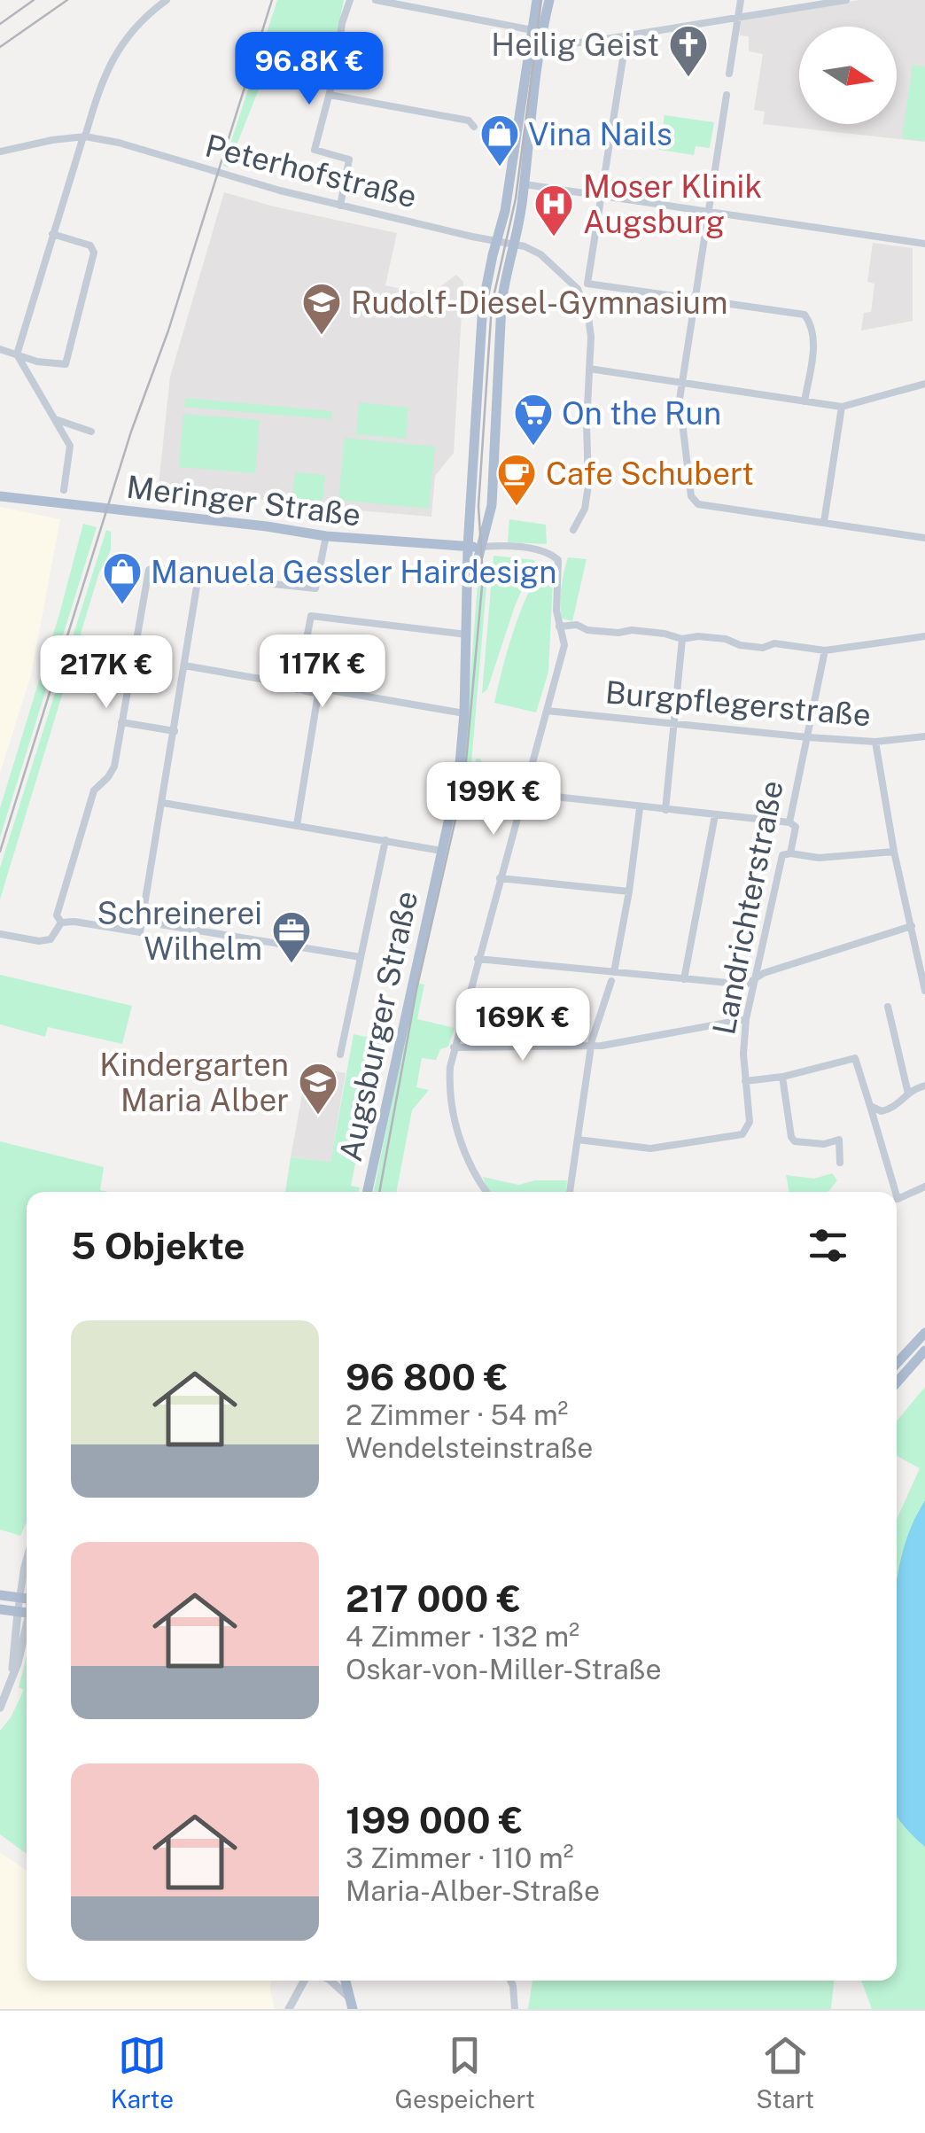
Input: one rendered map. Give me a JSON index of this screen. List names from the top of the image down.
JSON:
{
  "streets": {
    "main road": ["Meringer Straße", "Augsburger Straße"],
    "street": ["Peterhofstraße", "Burgpflegerstraße", "Landrichterstraße"]
  },
  "crossings": [
    ["Peterhofstraße", "Augsburger Straße"],
    ["Meringer Straße", "Augsburger Straße"],
    ["Burgpflegerstraße", "Landrichterstraße"]
  ],
  "places": {
    "church": ["Heilig Geist"],
    "shop": ["Vina Nails", "Manuela Gessler Hairdesign"],
    "hospital": ["Moser Klinik Augsburg"],
    "school or university": ["Rudolf-Diesel-Gymnasium", "Kindergarten Maria Alber"],
    "supermarket": ["On the Run"],
    "cafe": ["Cafe Schubert"],
    "office": ["Schreinerei Wilhelm"]
  },
  "north": "right",
  "page": {
    "price": [
      "96.8K €",
      "117K €",
      "217K €",
      "199K €",
      "169K €"
    ],
    "heading": "5 Objekte",
    "list": [
      {
        "name": "96 800 €",
        "note": "2 Zimmer · 54 m² · Wendelsteinstraße"
      },
      {
        "name": "217 000 €",
        "note": "4 Zimmer · 132 m² · Oskar-von-Miller-Straße"
      },
      {
        "name": "199 000 €",
        "note": "3 Zimmer · 110 m² · Maria-Alber-Straße"
      }
    ],
    "tabs": ["Karte", "Gespeichert", "Start"]
  }
}
